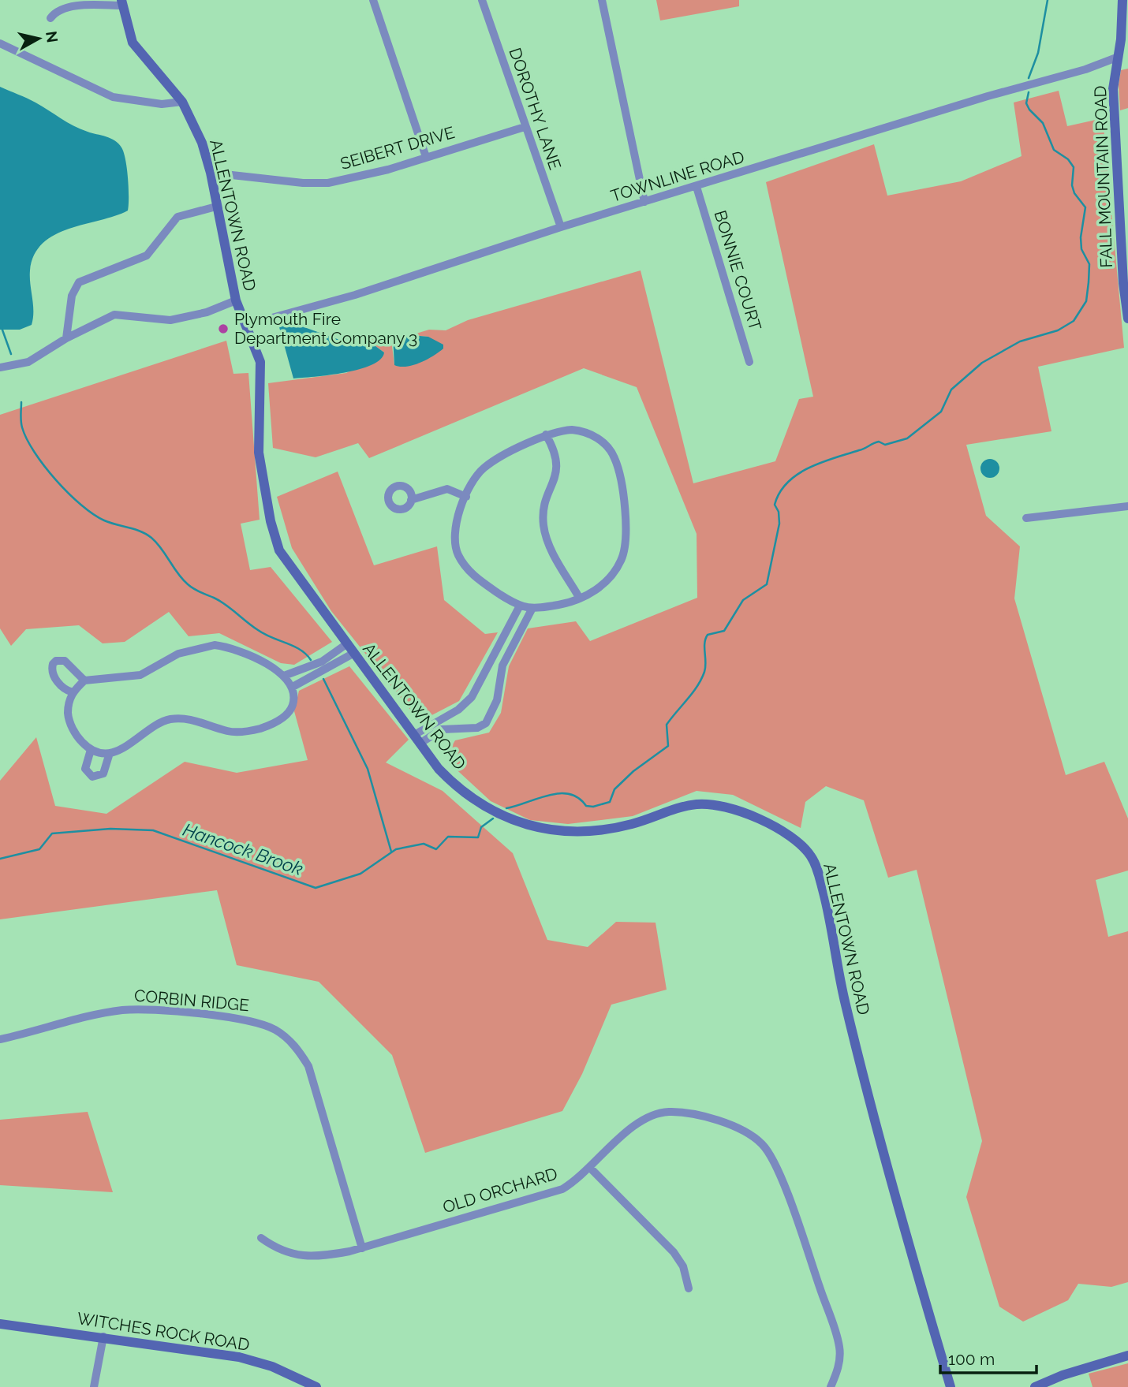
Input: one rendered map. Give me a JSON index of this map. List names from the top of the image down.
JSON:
{
  "streets": {
    "street": [
      "DOROTHY LANE",
      "SEIBERT DRIVE",
      "TOWNLINE ROAD",
      "FALL MOUNTAIN ROAD",
      "ALLENTOWN ROAD",
      "BONNIE COURT",
      "CORBIN RIDGE",
      "OLD ORCHARD",
      "WITCHES ROCK ROAD"
    ]
  },
  "crossings": [
    ["DOROTHY LANE", "SEIBERT DRIVE"],
    ["DOROTHY LANE", "TOWNLINE ROAD"],
    ["SEIBERT DRIVE", "ALLENTOWN ROAD"],
    ["TOWNLINE ROAD", "FALL MOUNTAIN ROAD"],
    ["TOWNLINE ROAD", "ALLENTOWN ROAD"],
    ["TOWNLINE ROAD", "BONNIE COURT"],
    ["CORBIN RIDGE", "OLD ORCHARD"]
  ],
  "water": ["Hancock Brook"],
  "places": ["Plymouth Fire Department Company 3"],
  "scale_bar": "100 m",
  "north": "right"
}
